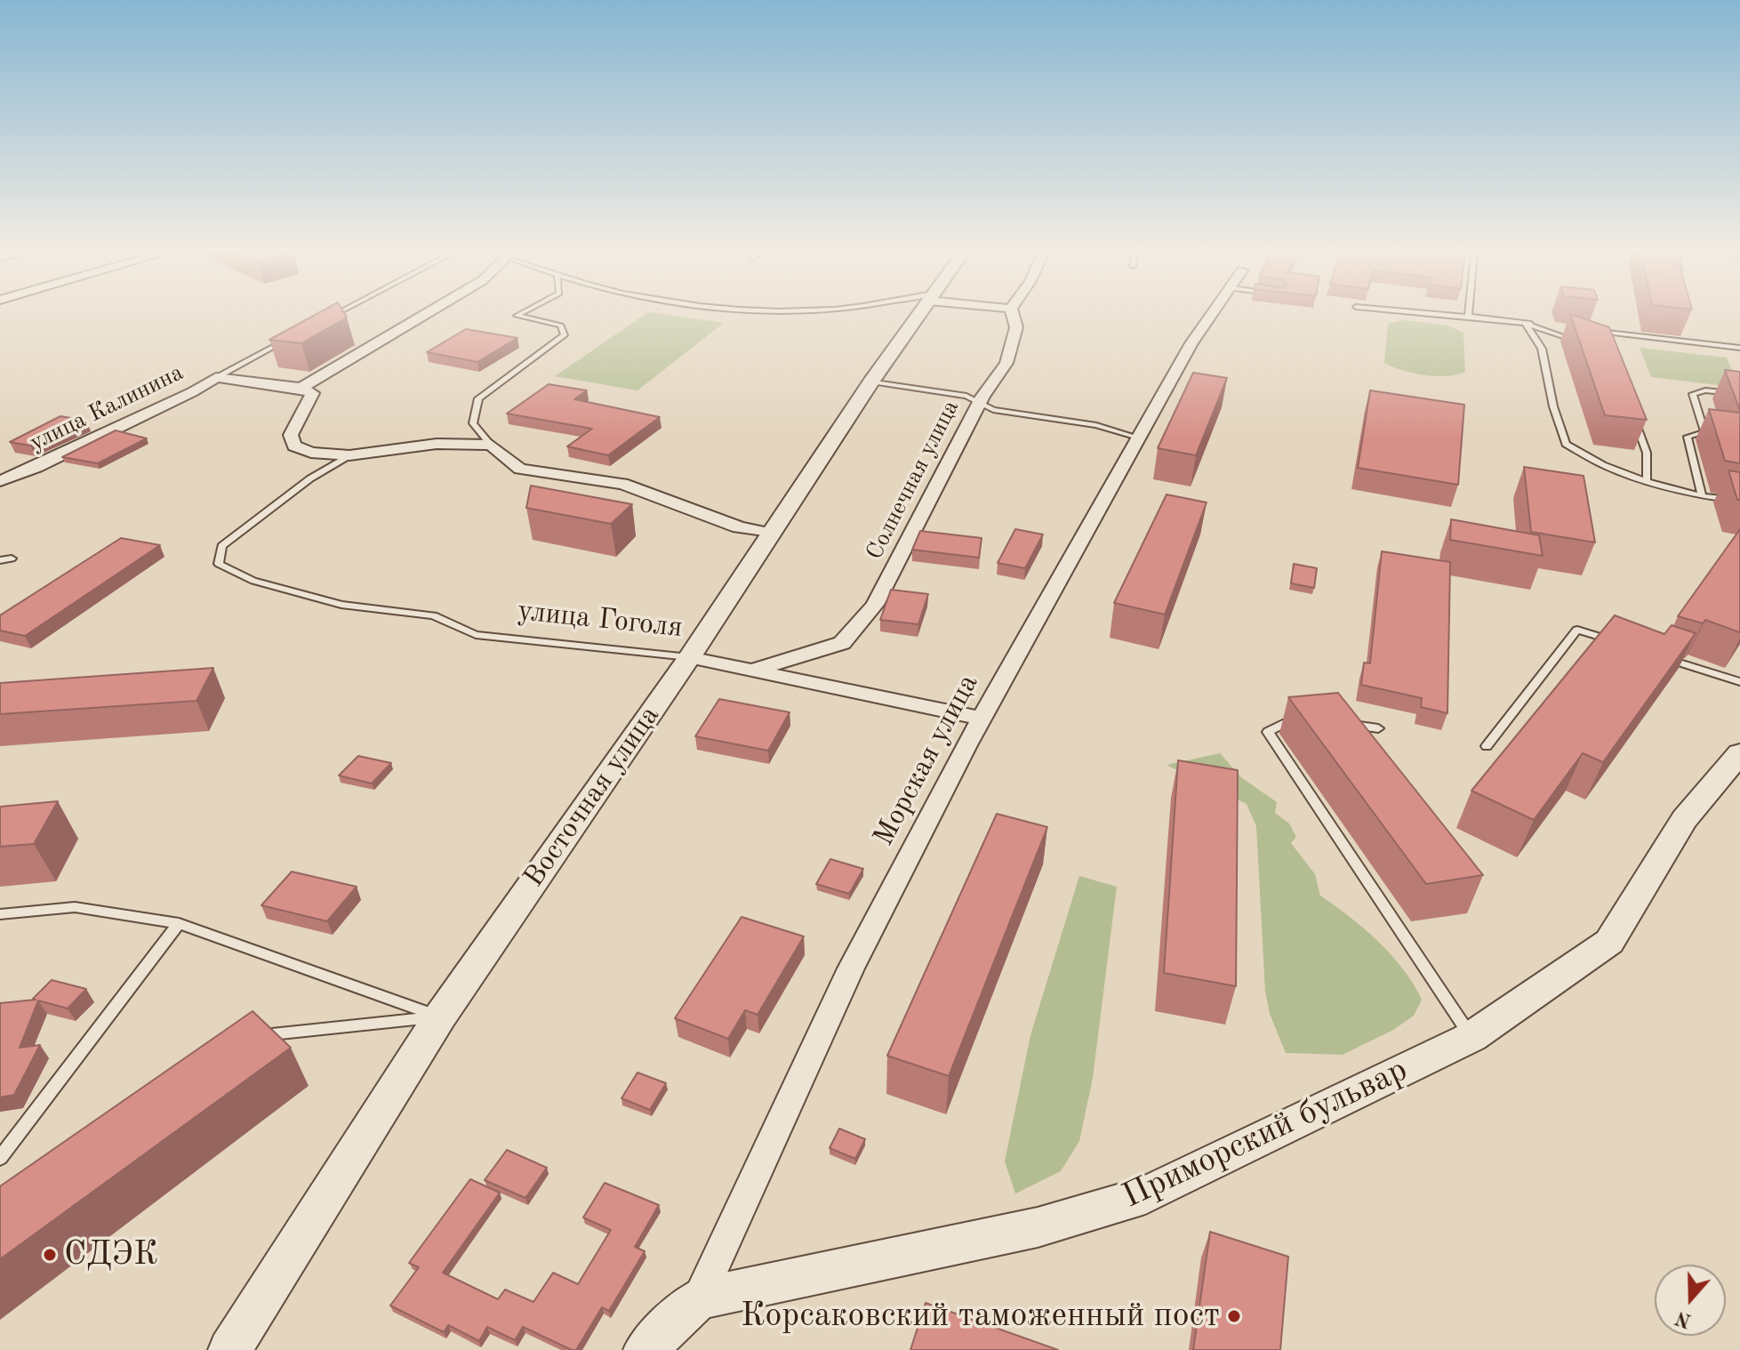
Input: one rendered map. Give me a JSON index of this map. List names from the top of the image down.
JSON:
{
  "streets": {
    "street": [
      "улица Калинина",
      "Солнечная улица",
      "улица Гоголя",
      "Морская улица",
      "Восточная улица",
      "Приморский бульвар"
    ]
  },
  "crossings": [
    ["Солнечная улица", "улица Гоголя"],
    ["улица Гоголя", "Морская улица"],
    ["улица Гоголя", "Восточная улица"],
    ["Морская улица", "Приморский бульвар"]
  ],
  "places": ["СДЭК", "Корсаковский таможенный пост"],
  "north": "bottom"
}
